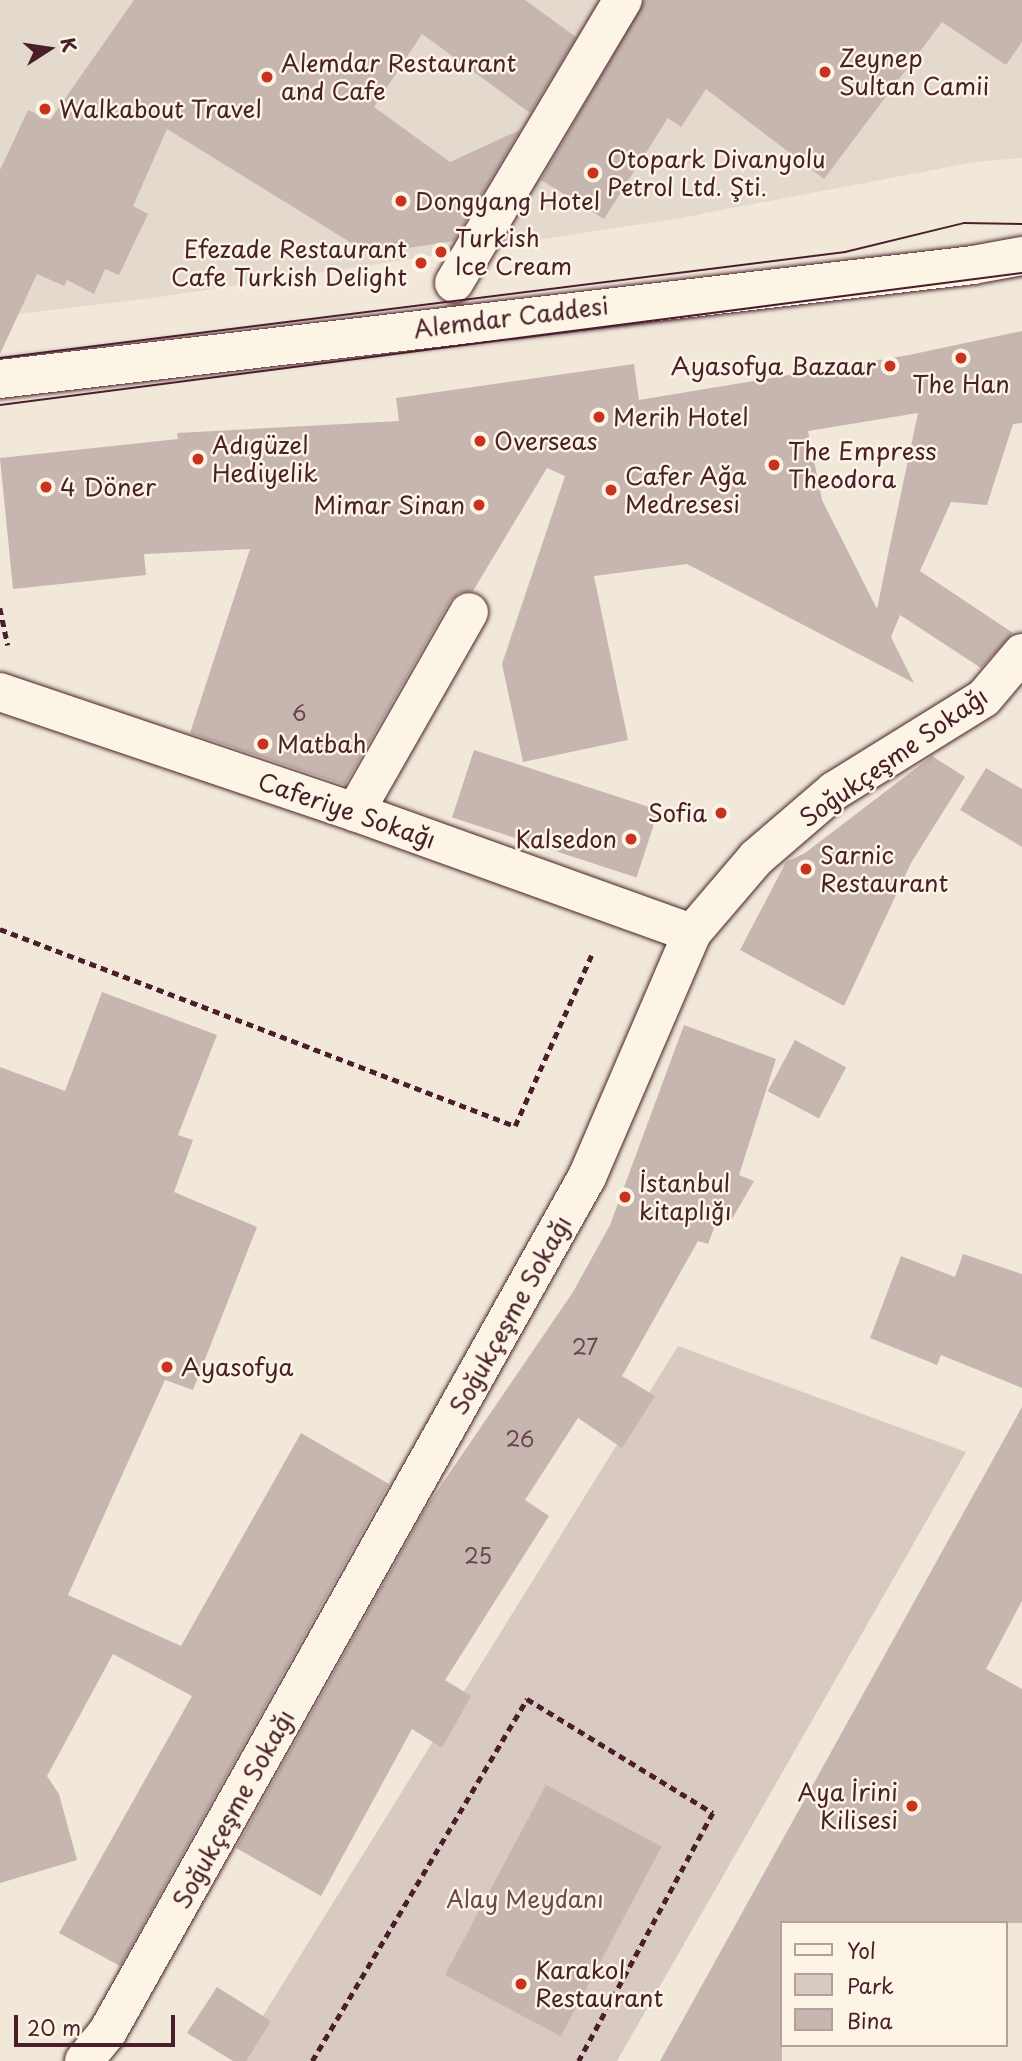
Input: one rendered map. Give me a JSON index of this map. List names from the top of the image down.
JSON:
{
  "streets": {
    "street": ["Alemdar Caddesi", "Soğukçeşme Sokağı", "Caferiye Sokağı"]
  },
  "crossings": [
    ["Soğukçeşme Sokağı", "Caferiye Sokağı"]
  ],
  "parks": ["Alay Meydanı"],
  "places": [
    "Zeynep Sultan Camii",
    "Alemdar Restaurant and Cafe",
    "Walkabout Travel",
    "Otopark Divanyolu Petrol Ltd. Şti.",
    "Dongyang Hotel",
    "Turkish Ice Cream",
    "Efezade Restaurant Cafe Turkish Delight",
    "The Han",
    "Ayasofya Bazaar",
    "Merih Hotel",
    "Overseas",
    "Adıgüzel Hediyelik",
    "The Empress Theodora",
    "4 Döner",
    "Cafer Ağa Medresesi",
    "Mimar Sinan",
    "Matbah",
    "Sofia",
    "Kalsedon",
    "Sarnic Restaurant",
    "İstanbul kitaplığı",
    "Ayasofya",
    "Aya İrini Kilisesi",
    "Karakol Restaurant"
  ],
  "house_numbers": [
    "6",
    "27",
    "26",
    "25"
  ],
  "legend": ["Yol", "Park", "Bina"],
  "scale_bar": "20 m",
  "north": "right"
}
